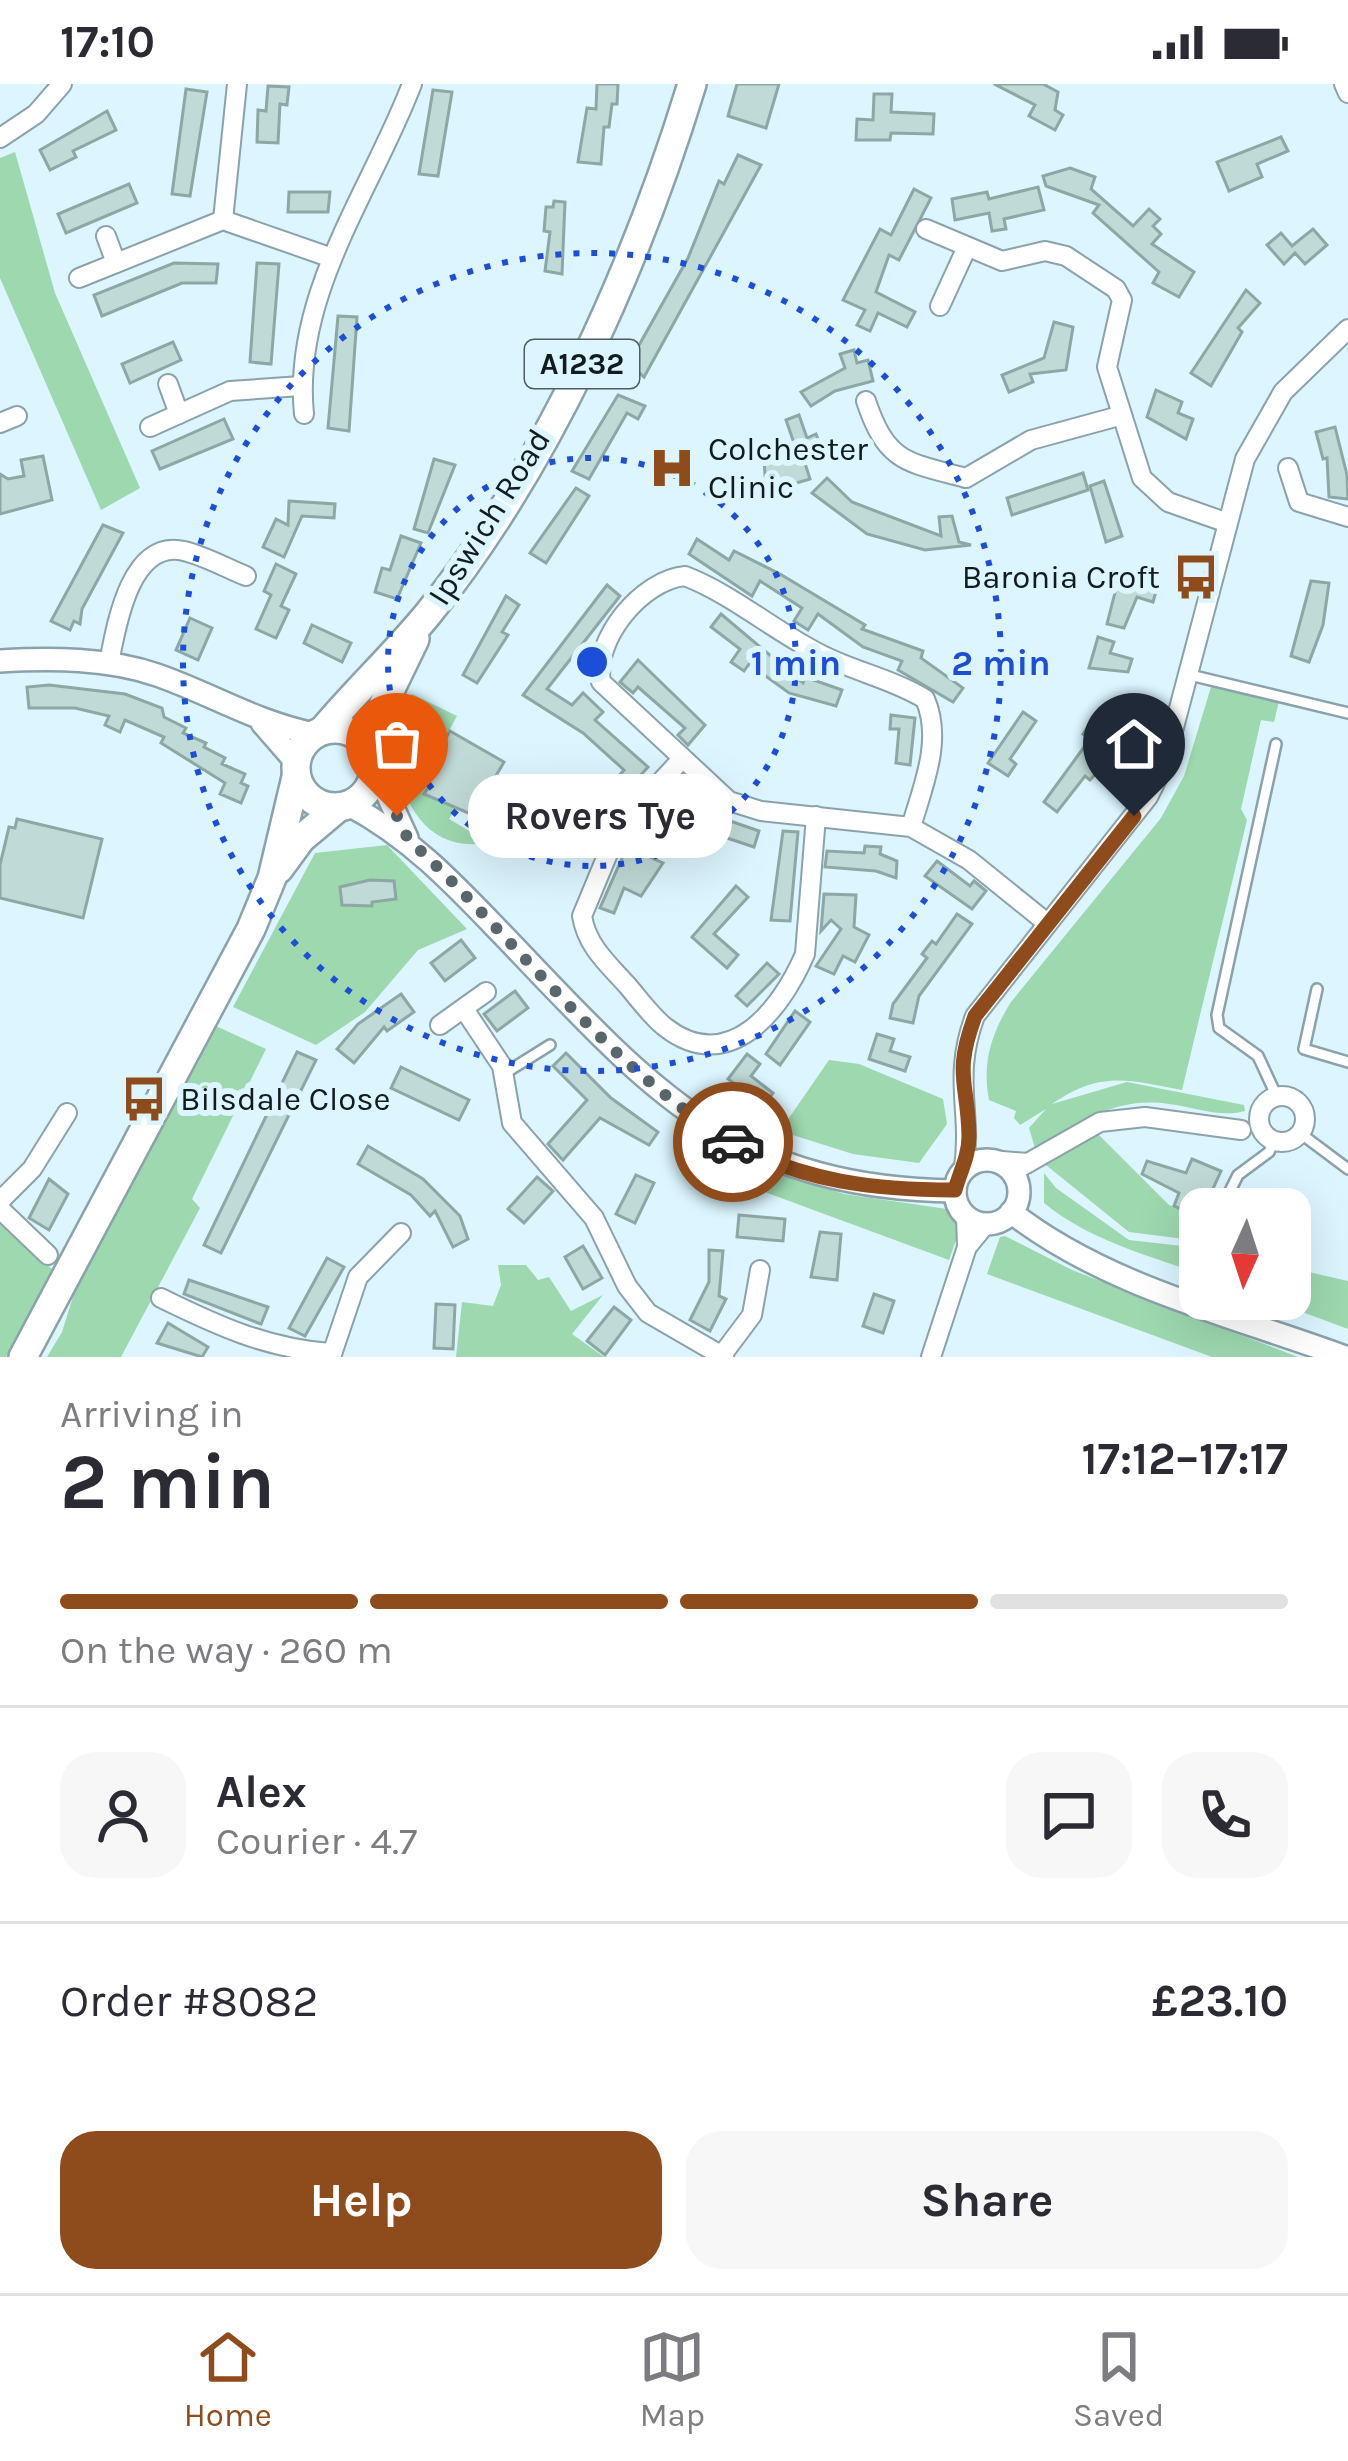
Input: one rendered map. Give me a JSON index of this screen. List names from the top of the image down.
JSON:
{
  "streets": {
    "main road": ["A1232", "Ipswich Road"]
  },
  "crossings": [
    ["A1232", "Ipswich Road"]
  ],
  "places": {
    "hospital": ["Colchester Clinic"],
    "bus stop": ["Baronia Croft", "Bilsdale Close"],
    "other": ["Rovers Tye"]
  },
  "north": "bottom",
  "page": {
    "status": "17:10",
    "bubble": "Rovers Tye",
    "heading": ["2 min", "Arriving in", "17:12–17:17"],
    "panel": [
      "Alex",
      "Courier · 4.7",
      "Order #8082",
      "£23.10"
    ],
    "bar": "On the way · 260 m",
    "buttons": ["Help", "Share"],
    "tabs": ["Home", "Map", "Saved"]
  },
  "rings": ["1 min", "2 min"]
}
